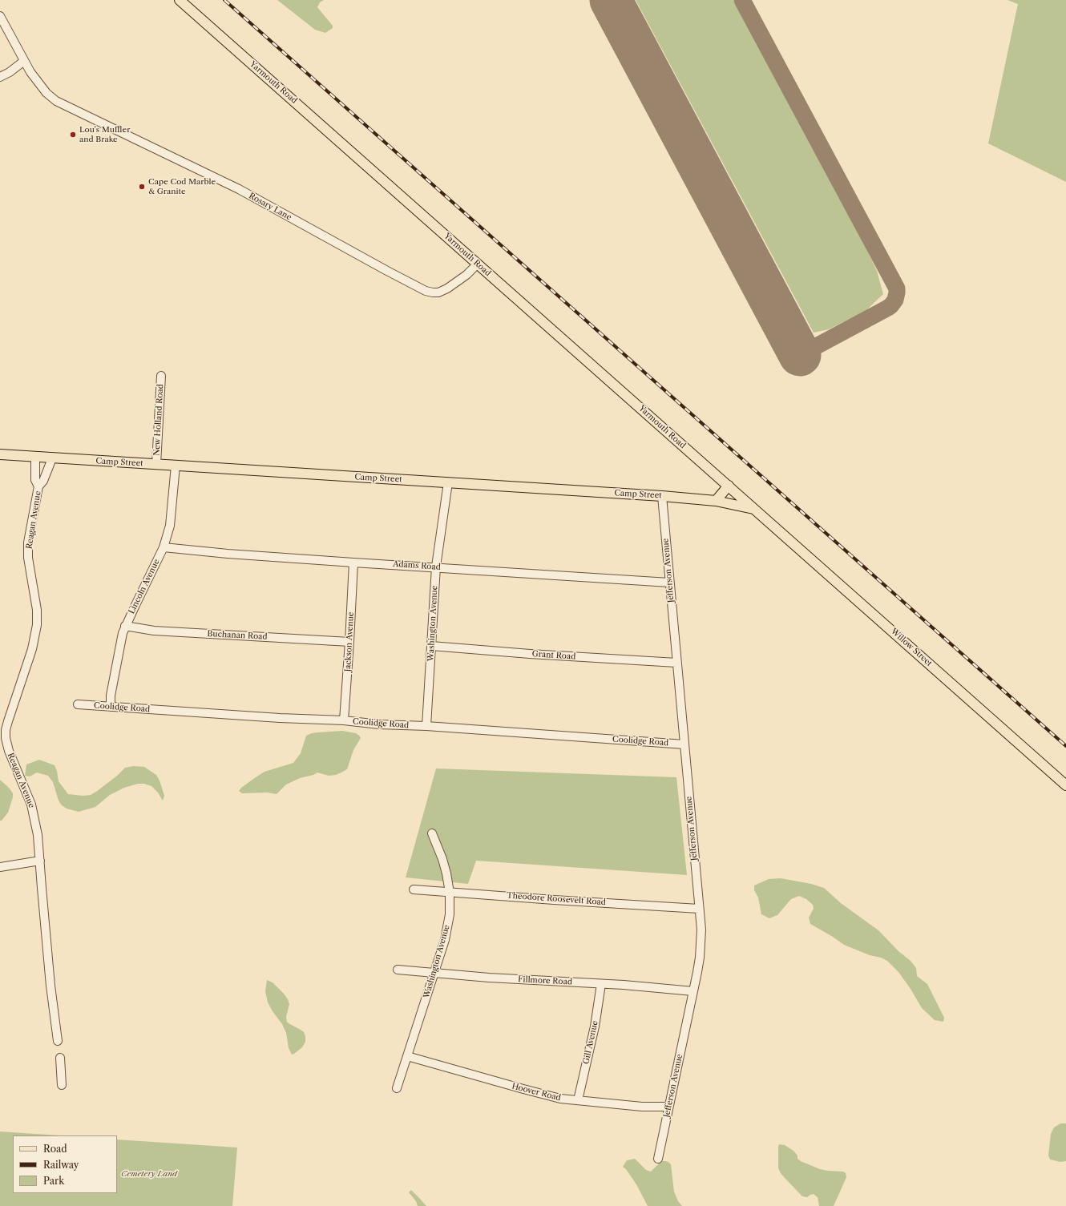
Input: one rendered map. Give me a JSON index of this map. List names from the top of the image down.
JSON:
{
  "streets": {
    "main road": ["Yarmouth Road", "Camp Street", "Willow Street"],
    "street": [
      "Rosary Lane",
      "New Holland Road",
      "Reagan Avenue",
      "Adams Road",
      "Jefferson Avenue",
      "Lincoln Avenue",
      "Washington Avenue",
      "Buchanan Road",
      "Jackson Avenue",
      "Grant Road",
      "Coolidge Road",
      "Theodore Roosevelt Road",
      "Fillmore Road",
      "Gill Avenue",
      "Hoover Road"
    ]
  },
  "crossings": [
    ["Yarmouth Road", "Rosary Lane"],
    ["Yarmouth Road", "Camp Street"],
    ["Yarmouth Road", "Willow Street"],
    ["New Holland Road", "Camp Street"],
    ["Camp Street", "Reagan Avenue"],
    ["Camp Street", "Jefferson Avenue"],
    ["Camp Street", "Lincoln Avenue"],
    ["Camp Street", "Washington Avenue"],
    ["Camp Street", "Willow Street"],
    ["Adams Road", "Jefferson Avenue"],
    ["Adams Road", "Lincoln Avenue"],
    ["Adams Road", "Washington Avenue"],
    ["Adams Road", "Jackson Avenue"],
    ["Jefferson Avenue", "Grant Road"],
    ["Jefferson Avenue", "Coolidge Road"],
    ["Jefferson Avenue", "Theodore Roosevelt Road"],
    ["Jefferson Avenue", "Fillmore Road"],
    ["Jefferson Avenue", "Hoover Road"],
    ["Lincoln Avenue", "Buchanan Road"],
    ["Lincoln Avenue", "Coolidge Road"],
    ["Washington Avenue", "Grant Road"],
    ["Washington Avenue", "Coolidge Road"],
    ["Washington Avenue", "Theodore Roosevelt Road"],
    ["Washington Avenue", "Fillmore Road"],
    ["Washington Avenue", "Hoover Road"],
    ["Buchanan Road", "Jackson Avenue"],
    ["Jackson Avenue", "Coolidge Road"],
    ["Fillmore Road", "Gill Avenue"],
    ["Gill Avenue", "Hoover Road"]
  ],
  "parks": ["Cemetery Land"],
  "places": ["Lou's Muffler and Brake", "Cape Cod Marble & Granite"],
  "legend": ["Road", "Railway", "Park"]
}
